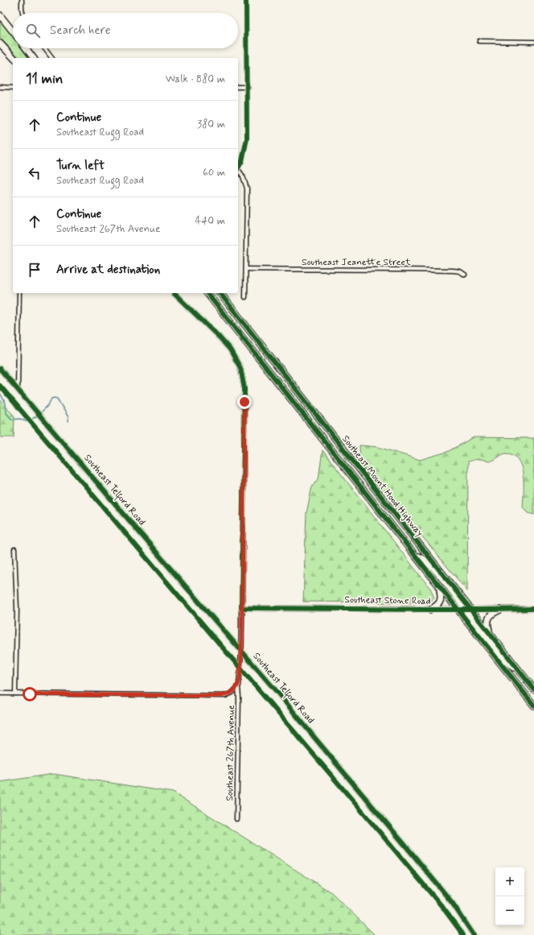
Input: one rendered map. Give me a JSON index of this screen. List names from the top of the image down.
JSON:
{
  "streets": {
    "highway": ["Southeast Mount Hood Highway"],
    "street": [
      "Southeast Jeanette Street",
      "Southeast Telford Road",
      "Southeast Stone Road",
      "Southeast 267th Avenue"
    ]
  },
  "crossings": [
    ["Southeast Mount Hood Highway", "Southeast Stone Road"],
    ["Southeast Telford Road", "Southeast 267th Avenue"]
  ],
  "page": {
    "search": "Search here",
    "heading": ["11 min", "Walk · 880 m"],
    "list": [
      ["Continue", "Southeast Rugg Road", "380 m"],
      ["Turn left", "Southeast Rugg Road", "60 m"],
      ["Continue", "Southeast 267th Avenue", "440 m"],
      "Arrive at destination"
    ],
    "map_buttons": ["+", "−"]
  }
}
